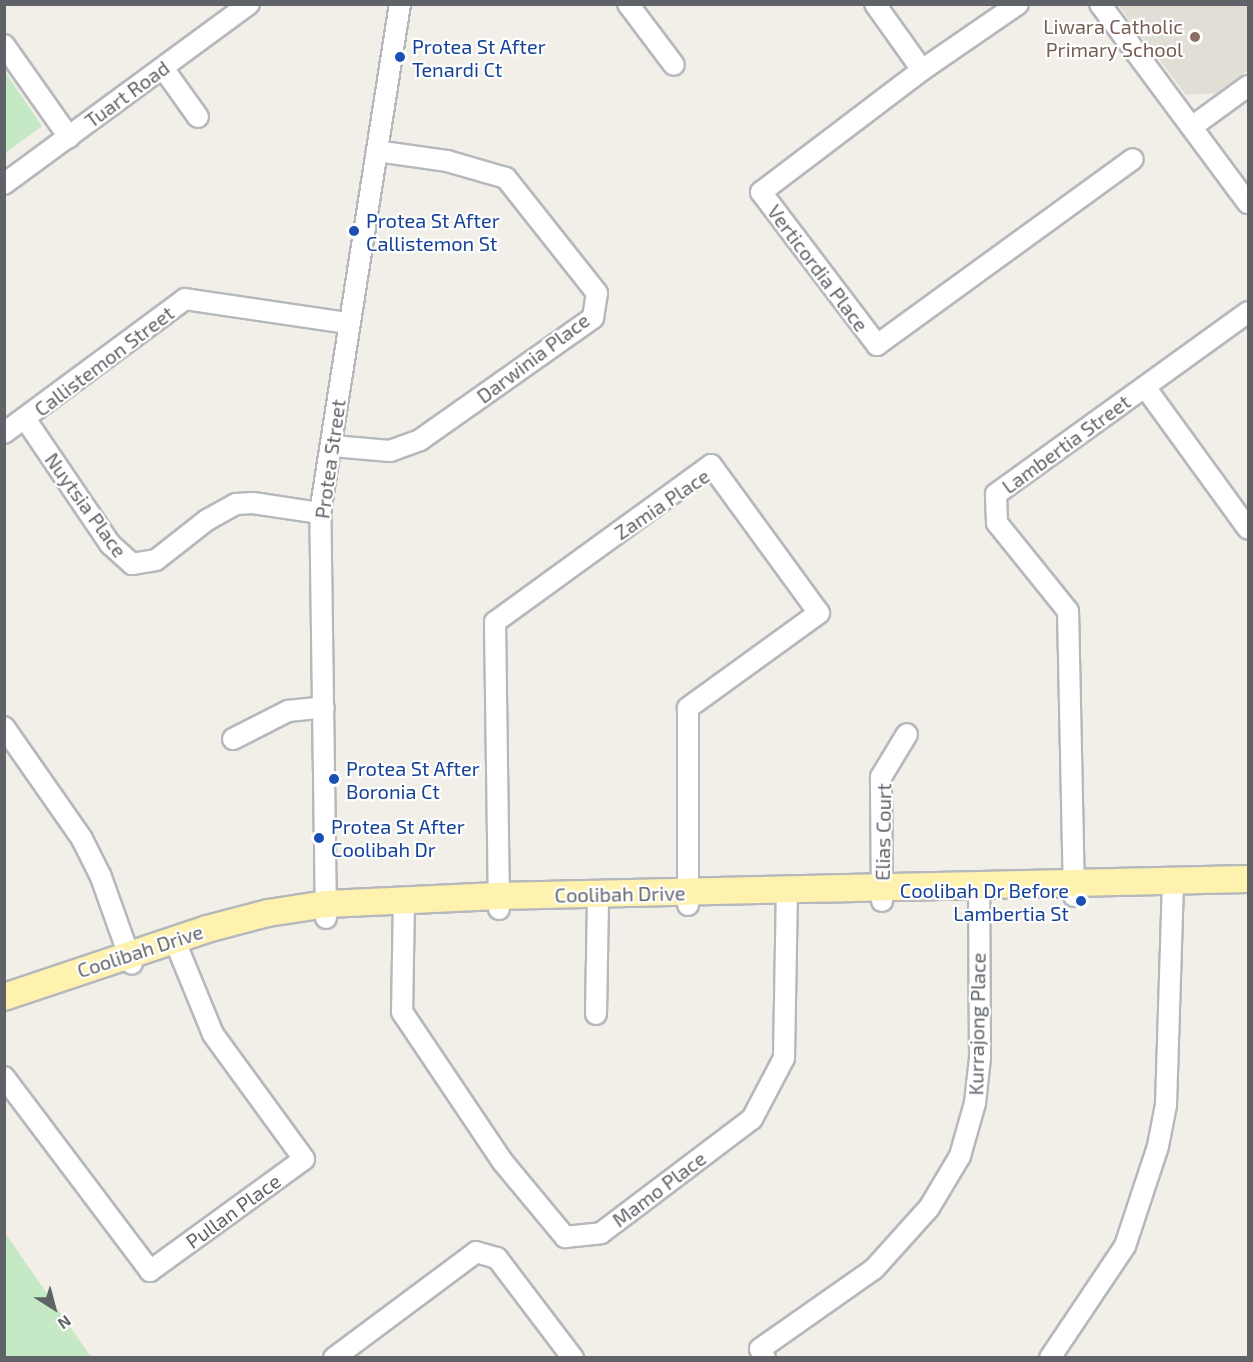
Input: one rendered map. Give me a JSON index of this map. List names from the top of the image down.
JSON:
{
  "streets": {
    "main road": ["Coolibah Drive"],
    "street": [
      "Tuart Road",
      "Verticordia Place",
      "Darwinia Place",
      "Callistemon Street",
      "Lambertia Street",
      "Protea Street",
      "Zamia Place",
      "Nuytsia Place",
      "Elias Court",
      "Kurrajong Place",
      "Mamo Place",
      "Pullan Place"
    ]
  },
  "crossings": [
    ["Darwinia Place", "Protea Street"],
    ["Callistemon Street", "Protea Street"],
    ["Callistemon Street", "Nuytsia Place"],
    ["Lambertia Street", "Coolibah Drive"],
    ["Protea Street", "Nuytsia Place"],
    ["Protea Street", "Coolibah Drive"],
    ["Zamia Place", "Coolibah Drive"],
    ["Elias Court", "Coolibah Drive"],
    ["Coolibah Drive", "Kurrajong Place"],
    ["Coolibah Drive", "Mamo Place"],
    ["Coolibah Drive", "Pullan Place"]
  ],
  "places": [
    "Liwara Catholic Primary School",
    "Protea St After Tenardi Ct",
    "Protea St After Callistemon St",
    "Protea St After Boronia Ct",
    "Protea St After Coolibah Dr",
    "Coolibah Dr Before Lambertia St"
  ],
  "north": "bottom right"
}
